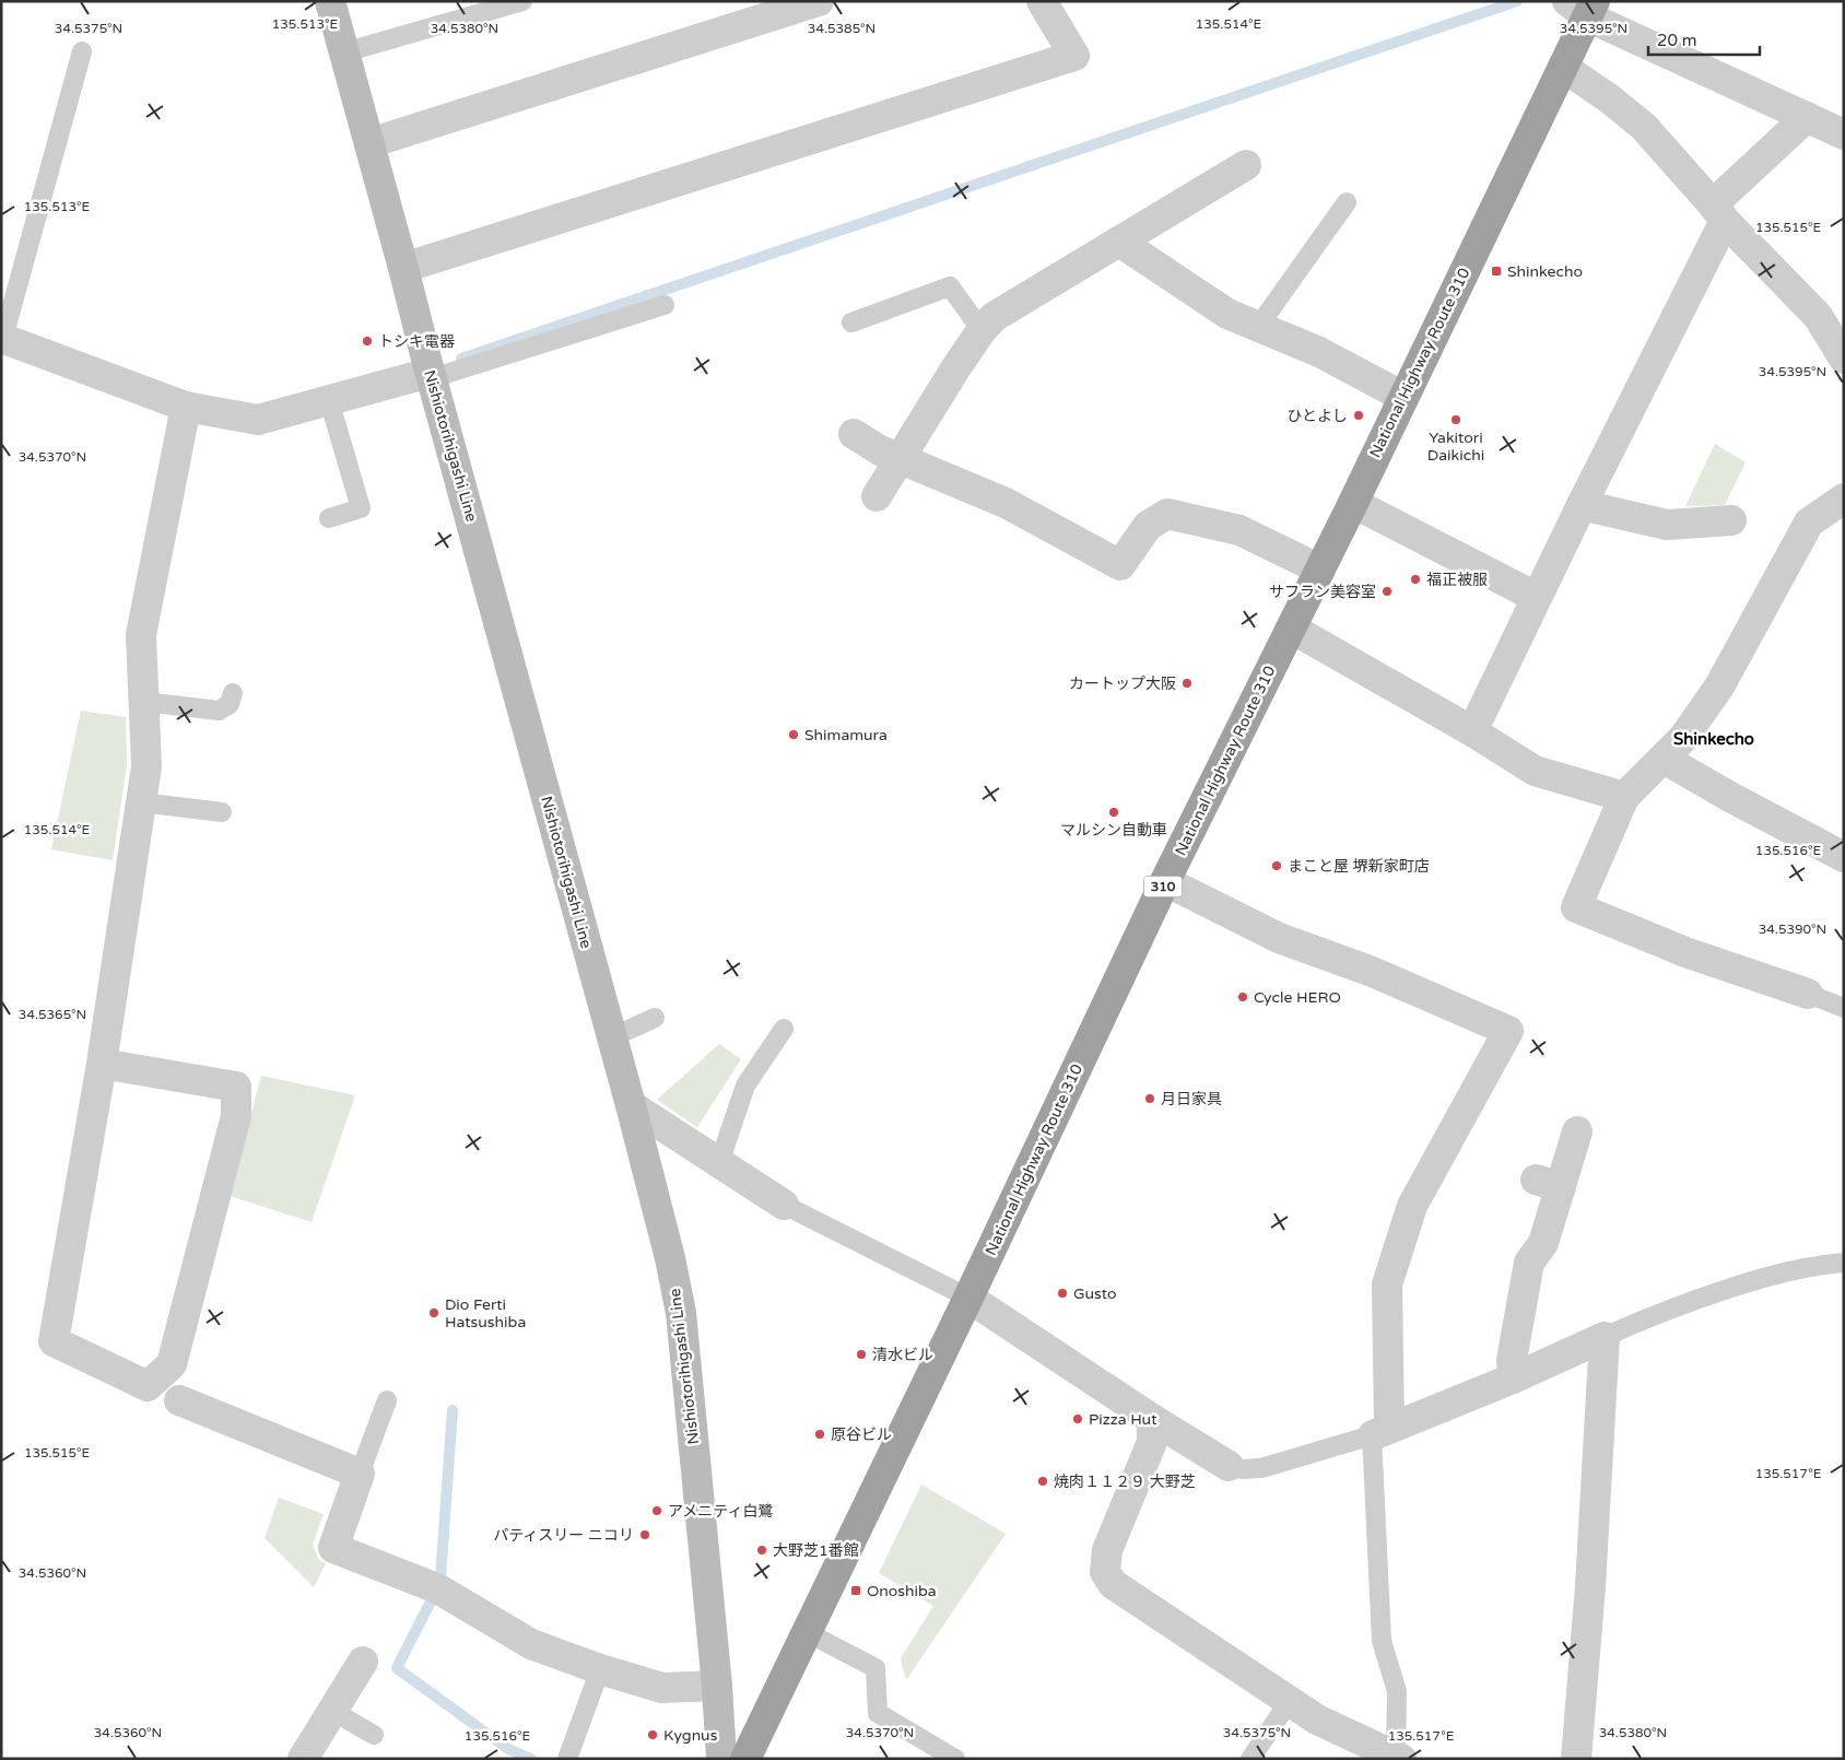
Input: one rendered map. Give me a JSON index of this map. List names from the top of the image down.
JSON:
{
  "streets": {
    "highway": ["National Highway Route 310", "310"],
    "main road": ["Nishiotorihigashi Line"]
  },
  "districts": ["Shinkecho"],
  "places": {
    "transit": ["Shinkecho", "Onoshiba"],
    "other": [
      "トシキ電器",
      "ひとよし",
      "Yakitori Daikichi",
      "福正被服",
      "サフラン美容室",
      "カートップ大阪",
      "Shimamura",
      "マルシン自動車",
      "まこと屋 堺新家町店",
      "Cycle HERO",
      "月日家具",
      "Gusto",
      "Dio Ferti Hatsushiba",
      "清水ビル",
      "Pizza Hut",
      "原谷ビル",
      "焼肉１１２９ 大野芝",
      "アメニティ白鷺",
      "パティスリー ニコリ",
      "大野芝1番館",
      "Kygnus"
    ]
  },
  "scale_bar": "20 m",
  "coordinates": [
    "135.513°E",
    "135.514°E",
    "34.5385°N",
    "34.5395°N",
    "34.5375°N",
    "34.5380°N",
    "135.515°E",
    "34.5370°N",
    "135.516°E",
    "34.5390°N",
    "34.5365°N",
    "135.517°E",
    "34.5360°N"
  ]
}
